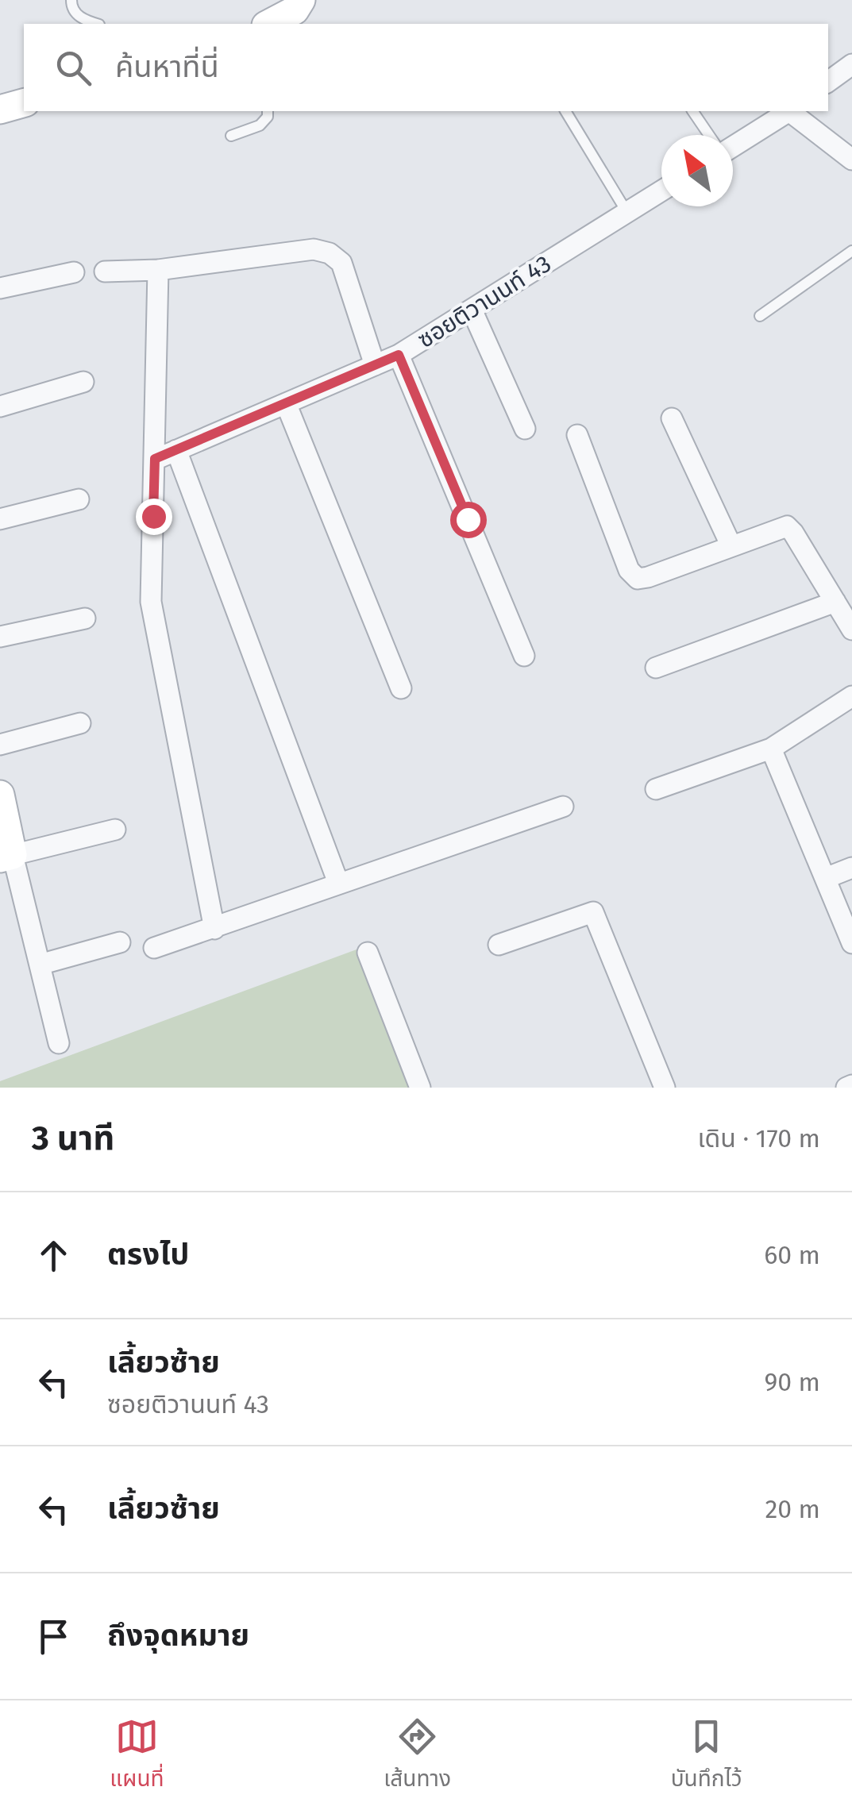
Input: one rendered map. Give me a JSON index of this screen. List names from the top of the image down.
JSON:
{
  "streets": {
    "street": ["ซอยติวานนท์ 43"]
  },
  "north": "top left",
  "page": {
    "search": "ค้นหาที่นี่",
    "heading": ["3 นาที", "เดิน · 170 m"],
    "list": [
      ["ตรงไป", "60 m"],
      ["เลี้ยวซ้าย", "ซอยติวานนท์ 43", "90 m"],
      ["เลี้ยวซ้าย", "20 m"],
      "ถึงจุดหมาย"
    ],
    "nav": ["แผนที่", "เส้นทาง", "บันทึกไว้"]
  }
}
